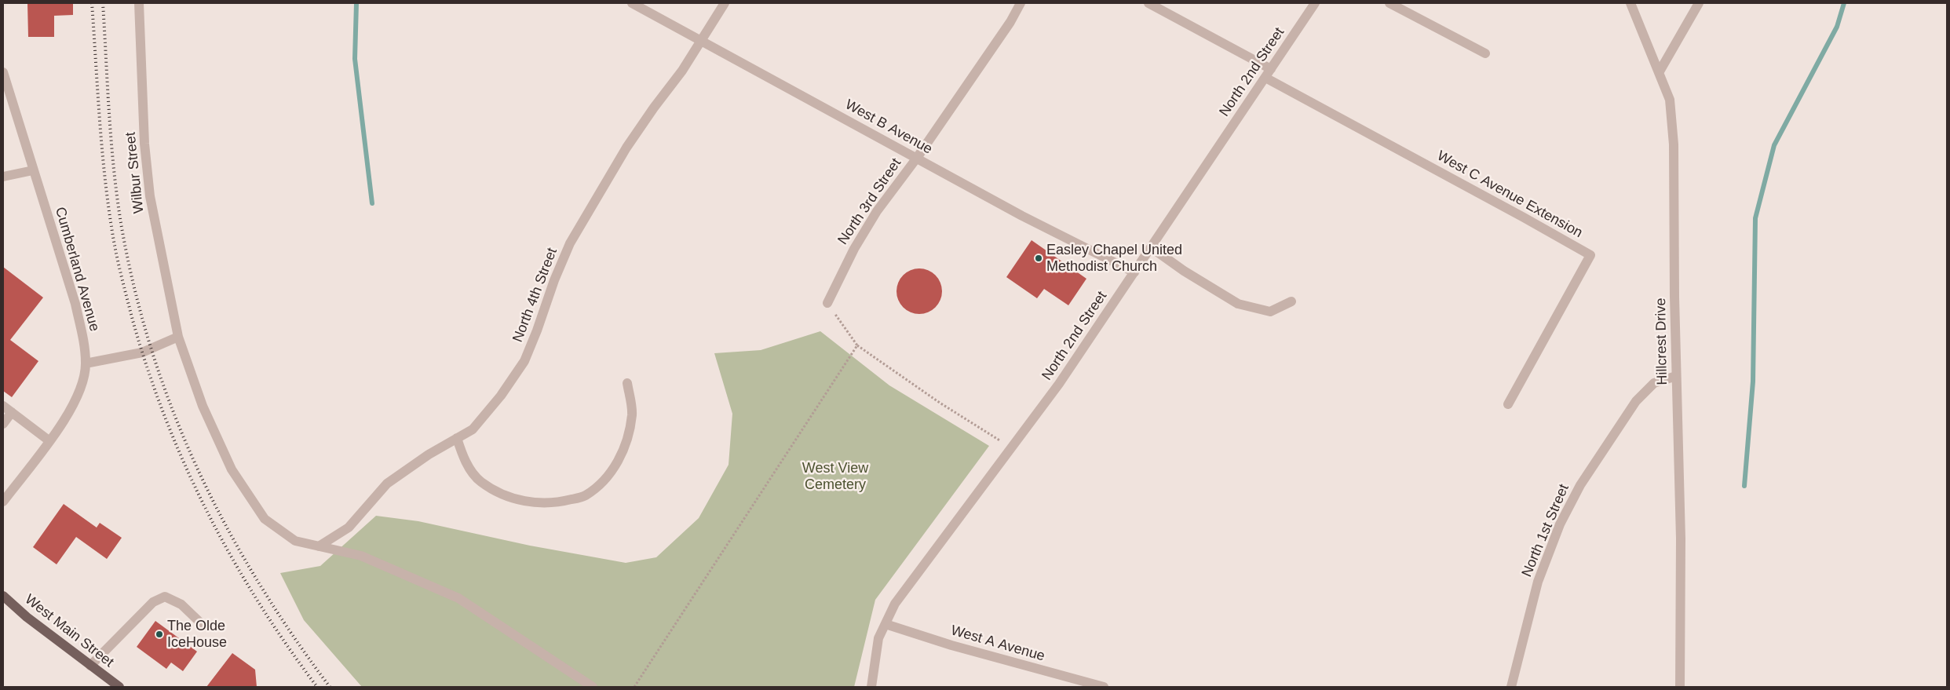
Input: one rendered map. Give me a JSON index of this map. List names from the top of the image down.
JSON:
{
  "streets": {
    "main road": ["West Main Street"],
    "street": [
      "North 2nd Street",
      "West B Avenue",
      "Wilbur Street",
      "West C Avenue Extension",
      "North 3rd Street",
      "Cumberland Avenue",
      "North 4th Street",
      "Hillcrest Drive",
      "North 1st Street",
      "West A Avenue"
    ]
  },
  "crossings": [
    ["North 2nd Street", "West B Avenue"],
    ["North 2nd Street", "West C Avenue Extension"],
    ["North 2nd Street", "West A Avenue"],
    ["West B Avenue", "North 3rd Street"],
    ["West B Avenue", "North 4th Street"],
    ["Wilbur Street", "North 4th Street"],
    ["Hillcrest Drive", "North 1st Street"]
  ],
  "parks": ["West View Cemetery"],
  "places": ["Easley Chapel United Methodist Church", "The Olde IceHouse"]
}
